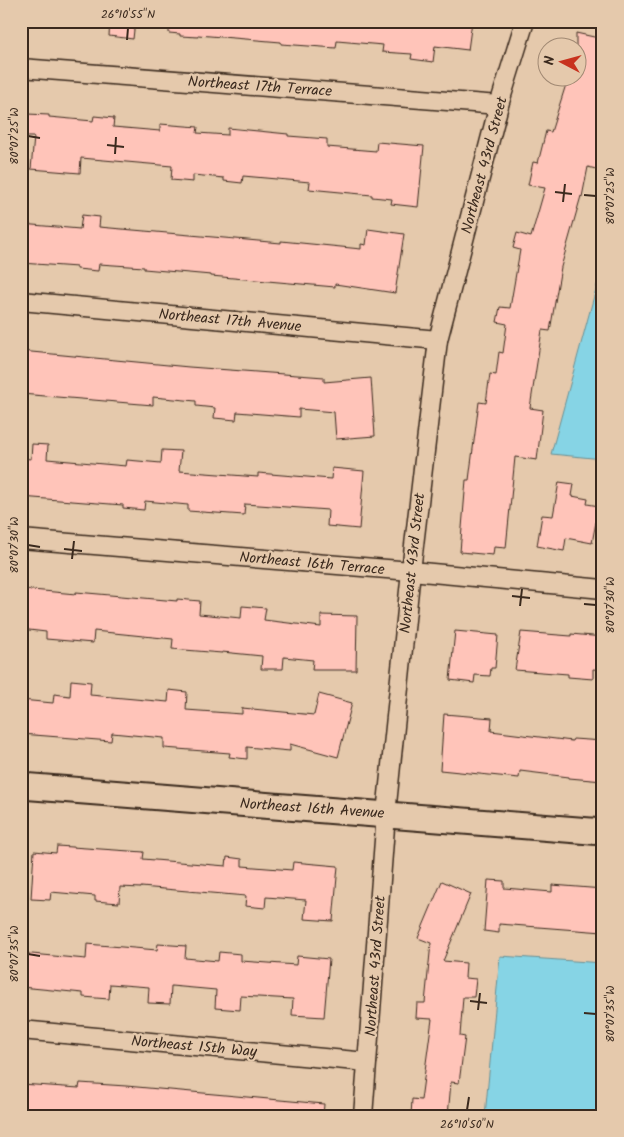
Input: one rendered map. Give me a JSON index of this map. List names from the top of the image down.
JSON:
{
  "streets": {
    "street": [
      "Northeast 17th Terrace",
      "Northeast 43rd Street",
      "Northeast 17th Avenue",
      "Northeast 16th Terrace",
      "Northeast 16th Avenue",
      "Northeast 15th Way"
    ]
  },
  "crossings": [
    ["Northeast 17th Terrace", "Northeast 43rd Street"],
    ["Northeast 43rd Street", "Northeast 17th Avenue"],
    ["Northeast 43rd Street", "Northeast 16th Terrace"],
    ["Northeast 43rd Street", "Northeast 16th Avenue"],
    ["Northeast 43rd Street", "Northeast 15th Way"]
  ],
  "north": "left",
  "coordinates": [
    "26°10'55\"N",
    "80°07'25\"W",
    "80°07'30\"W",
    "80°07'35\"W",
    "26°10'50\"N"
  ]
}
